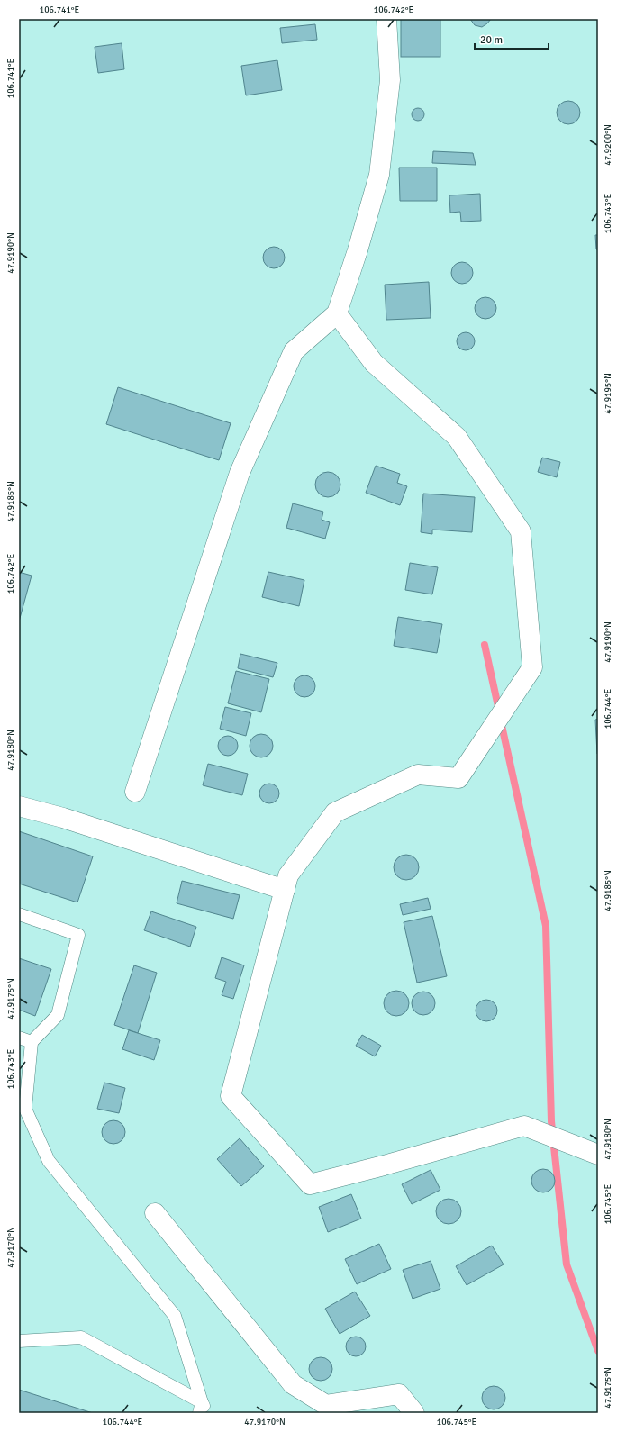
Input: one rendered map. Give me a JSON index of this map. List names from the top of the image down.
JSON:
{
  "scale_bar": "20 m",
  "coordinates": [
    "106.741°E",
    "106.742°E",
    "47.9200°N",
    "106.743°E",
    "47.9190°N",
    "47.9195°N",
    "47.9185°N",
    "106.744°E",
    "47.9180°N",
    "47.9175°N",
    "106.745°E",
    "47.9170°N"
  ]
}
